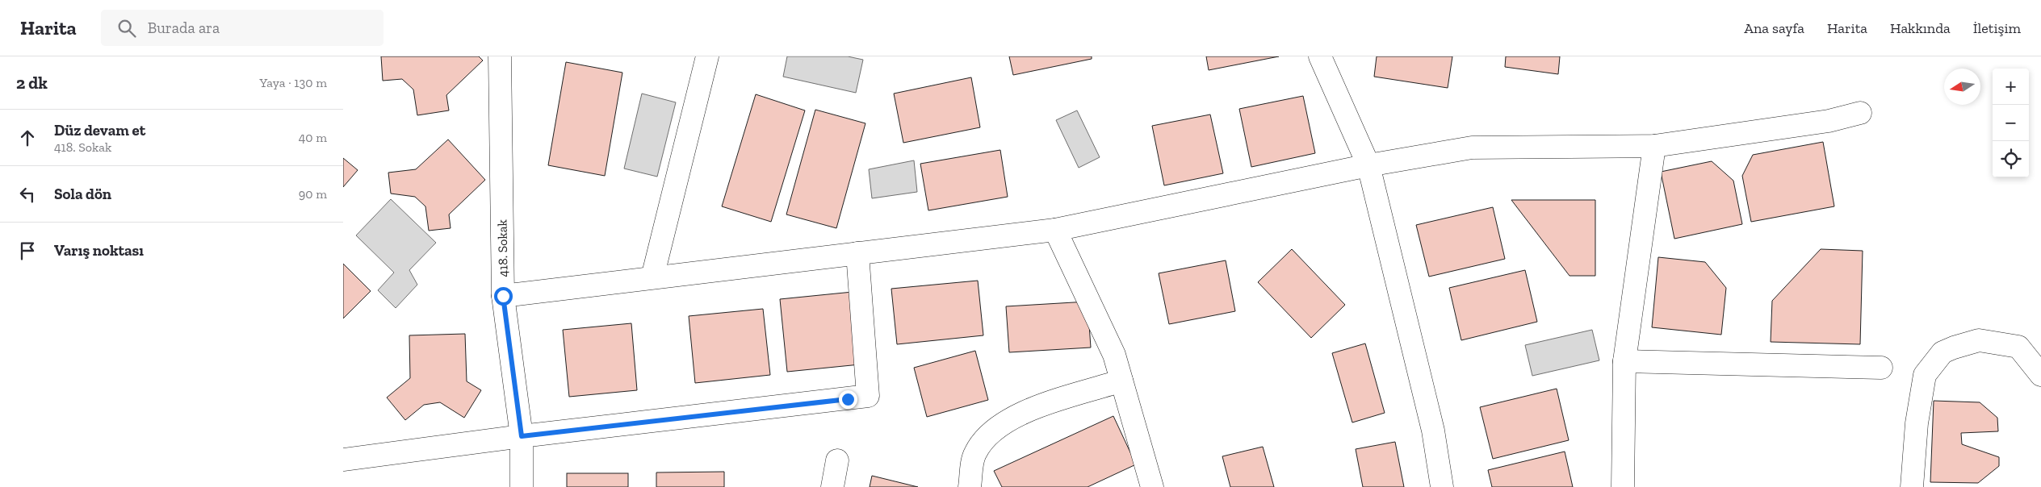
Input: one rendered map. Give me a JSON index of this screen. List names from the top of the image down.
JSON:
{
  "streets": {
    "street": ["418. Sokak"]
  },
  "north": "left",
  "page": {
    "header": "Harita",
    "search": "Burada ara",
    "nav": [
      "Ana sayfa",
      "Harita",
      "Hakkında",
      "İletişim"
    ],
    "heading": ["2 dk", "Yaya · 130 m"],
    "map_buttons": ["+", "−"],
    "list": [
      ["Düz devam et", "418. Sokak", "40 m"],
      ["Sola dön", "90 m"],
      "Varış noktası"
    ]
  }
}
